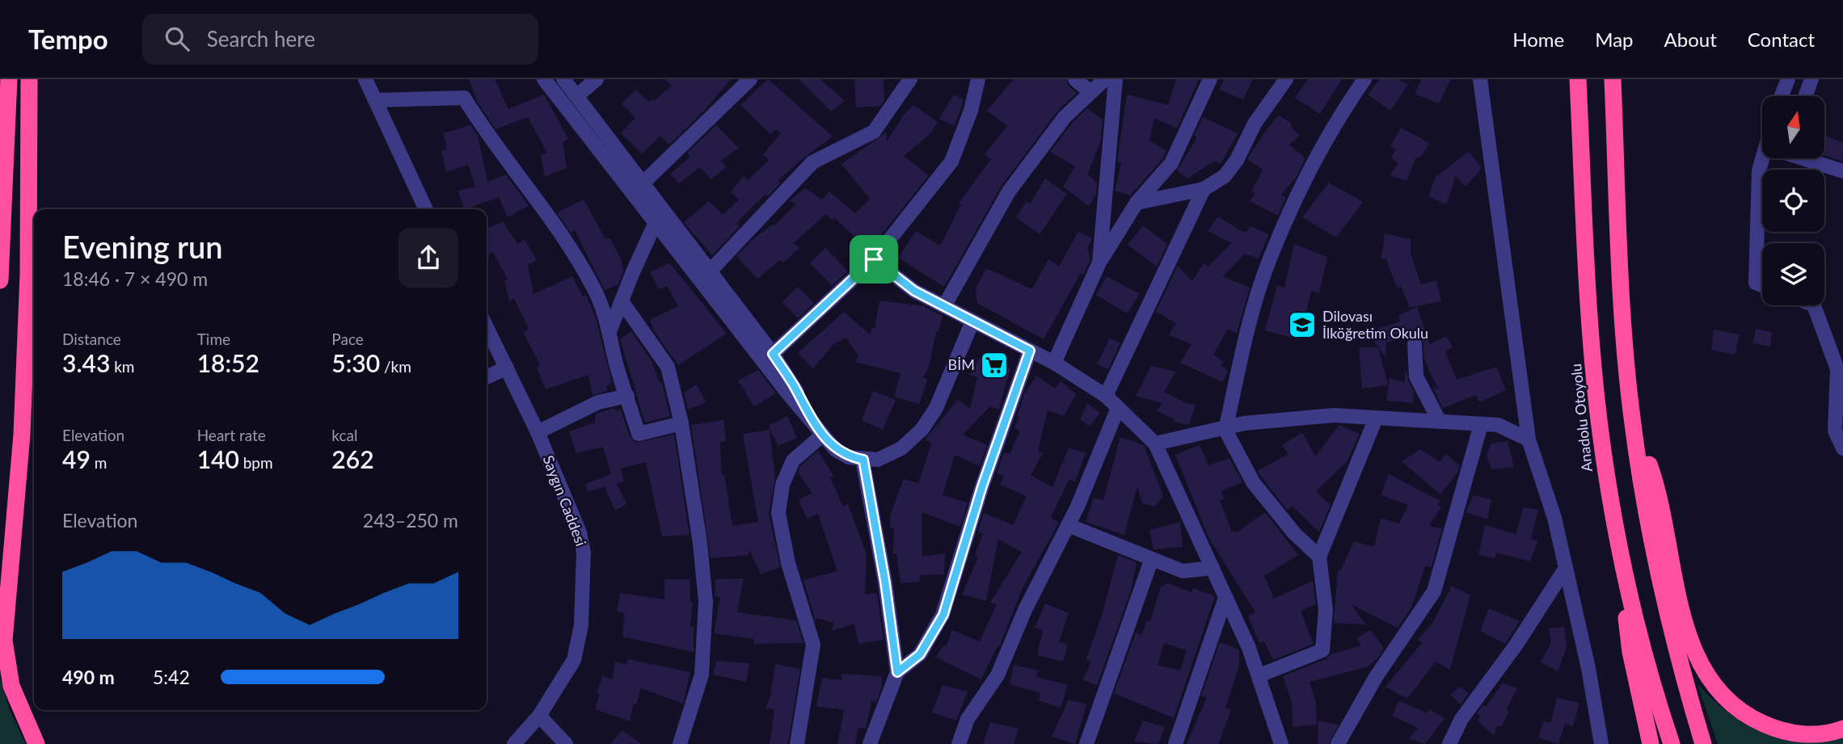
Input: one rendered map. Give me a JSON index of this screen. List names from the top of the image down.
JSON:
{
  "streets": {
    "highway": ["Anadolu Otoyolu"],
    "street": ["Saygın Caddesi"]
  },
  "places": {
    "school or university": ["Dilovası İlköğretim Okulu"],
    "supermarket": ["BİM"]
  },
  "north": "top",
  "page": {
    "header": "Tempo",
    "search": "Search here",
    "nav": [
      "Home",
      "Map",
      "About",
      "Contact"
    ],
    "heading": ["Evening run", "18:46 · 7 × 490 m"],
    "stats": [
      ["Distance", "3.43 km"],
      ["Time", "18:52"],
      ["Pace", "5:30 /km"],
      ["Elevation", "49 m"],
      ["Heart rate", "140 bpm"],
      ["kcal", "262"]
    ],
    "chart": ["Elevation", "243–250 m"],
    "list": [
      {
        "name": "490 m",
        "note": "5:42"
      }
    ]
  }
}
